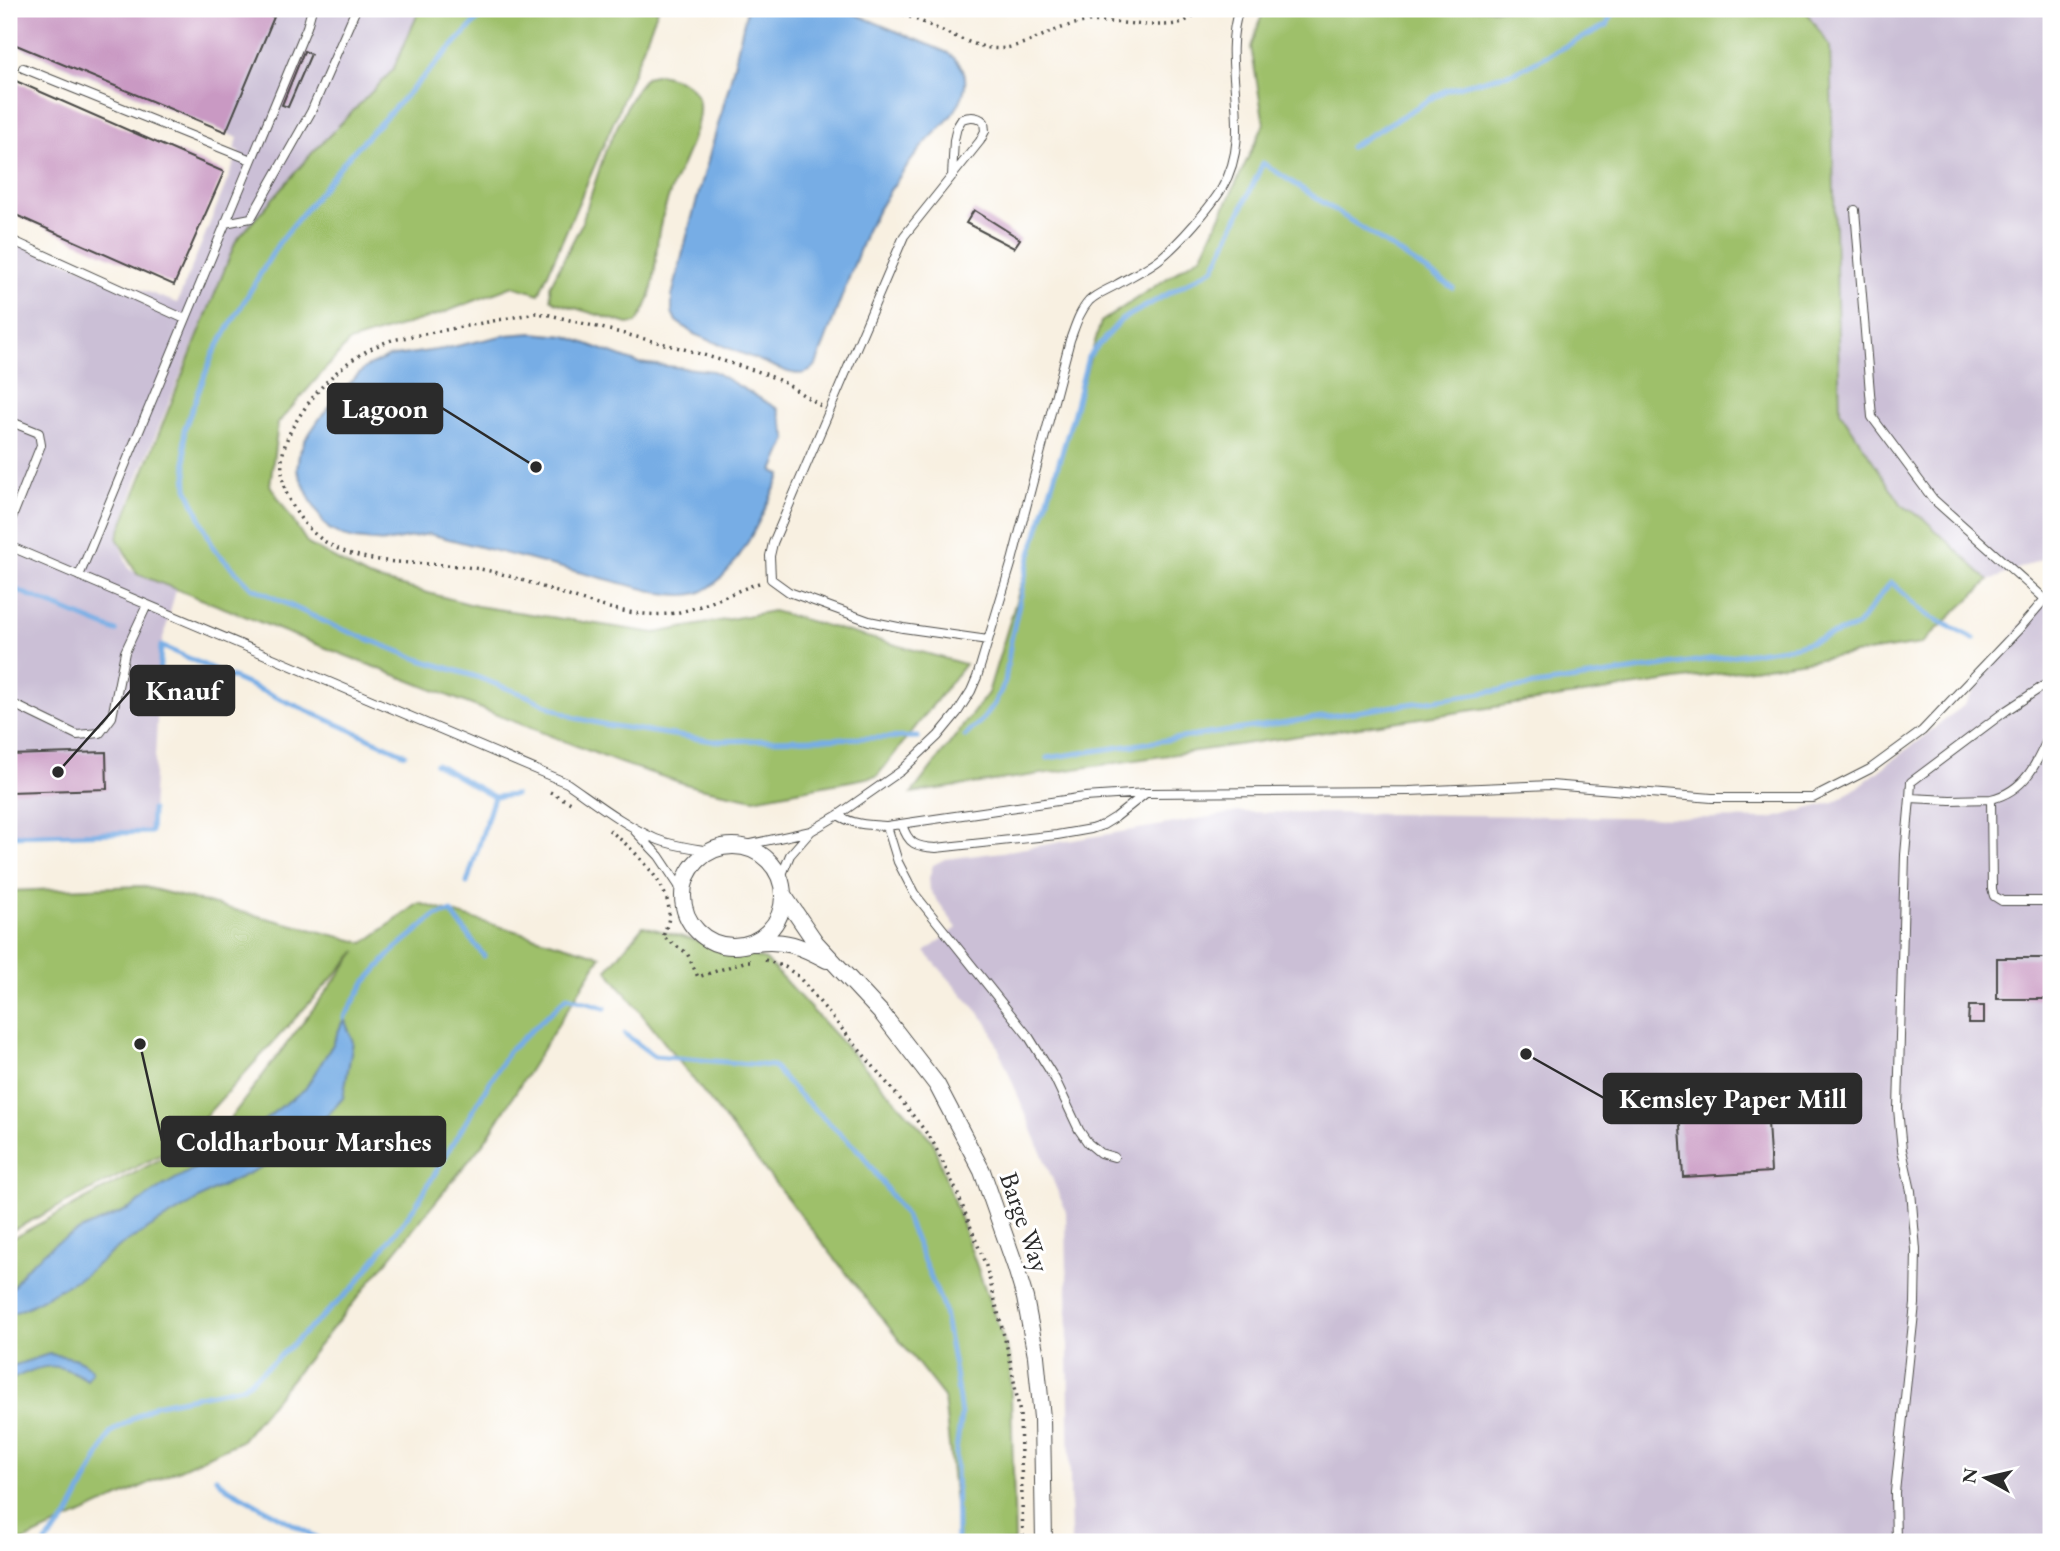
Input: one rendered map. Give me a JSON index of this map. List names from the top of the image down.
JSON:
{
  "streets": {
    "street": ["Barge Way"]
  },
  "places": [
    "Lagoon",
    "Knauf",
    "Coldharbour Marshes",
    "Kemsley Paper Mill"
  ],
  "north": "left"
}
